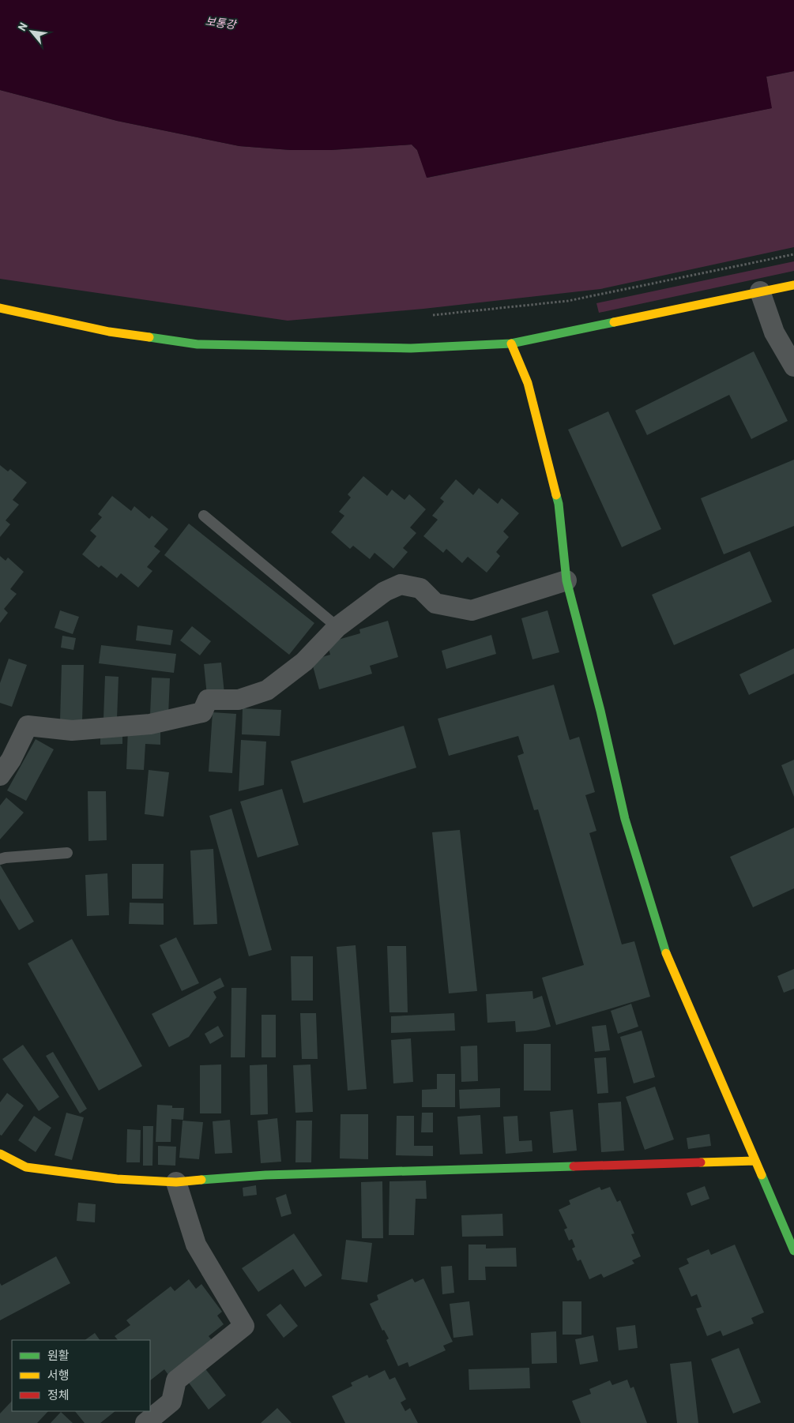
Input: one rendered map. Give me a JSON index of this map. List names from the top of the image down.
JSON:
{
  "water": ["보통강"],
  "legend": ["원활", "서행", "정체"],
  "north": "top left"
}
